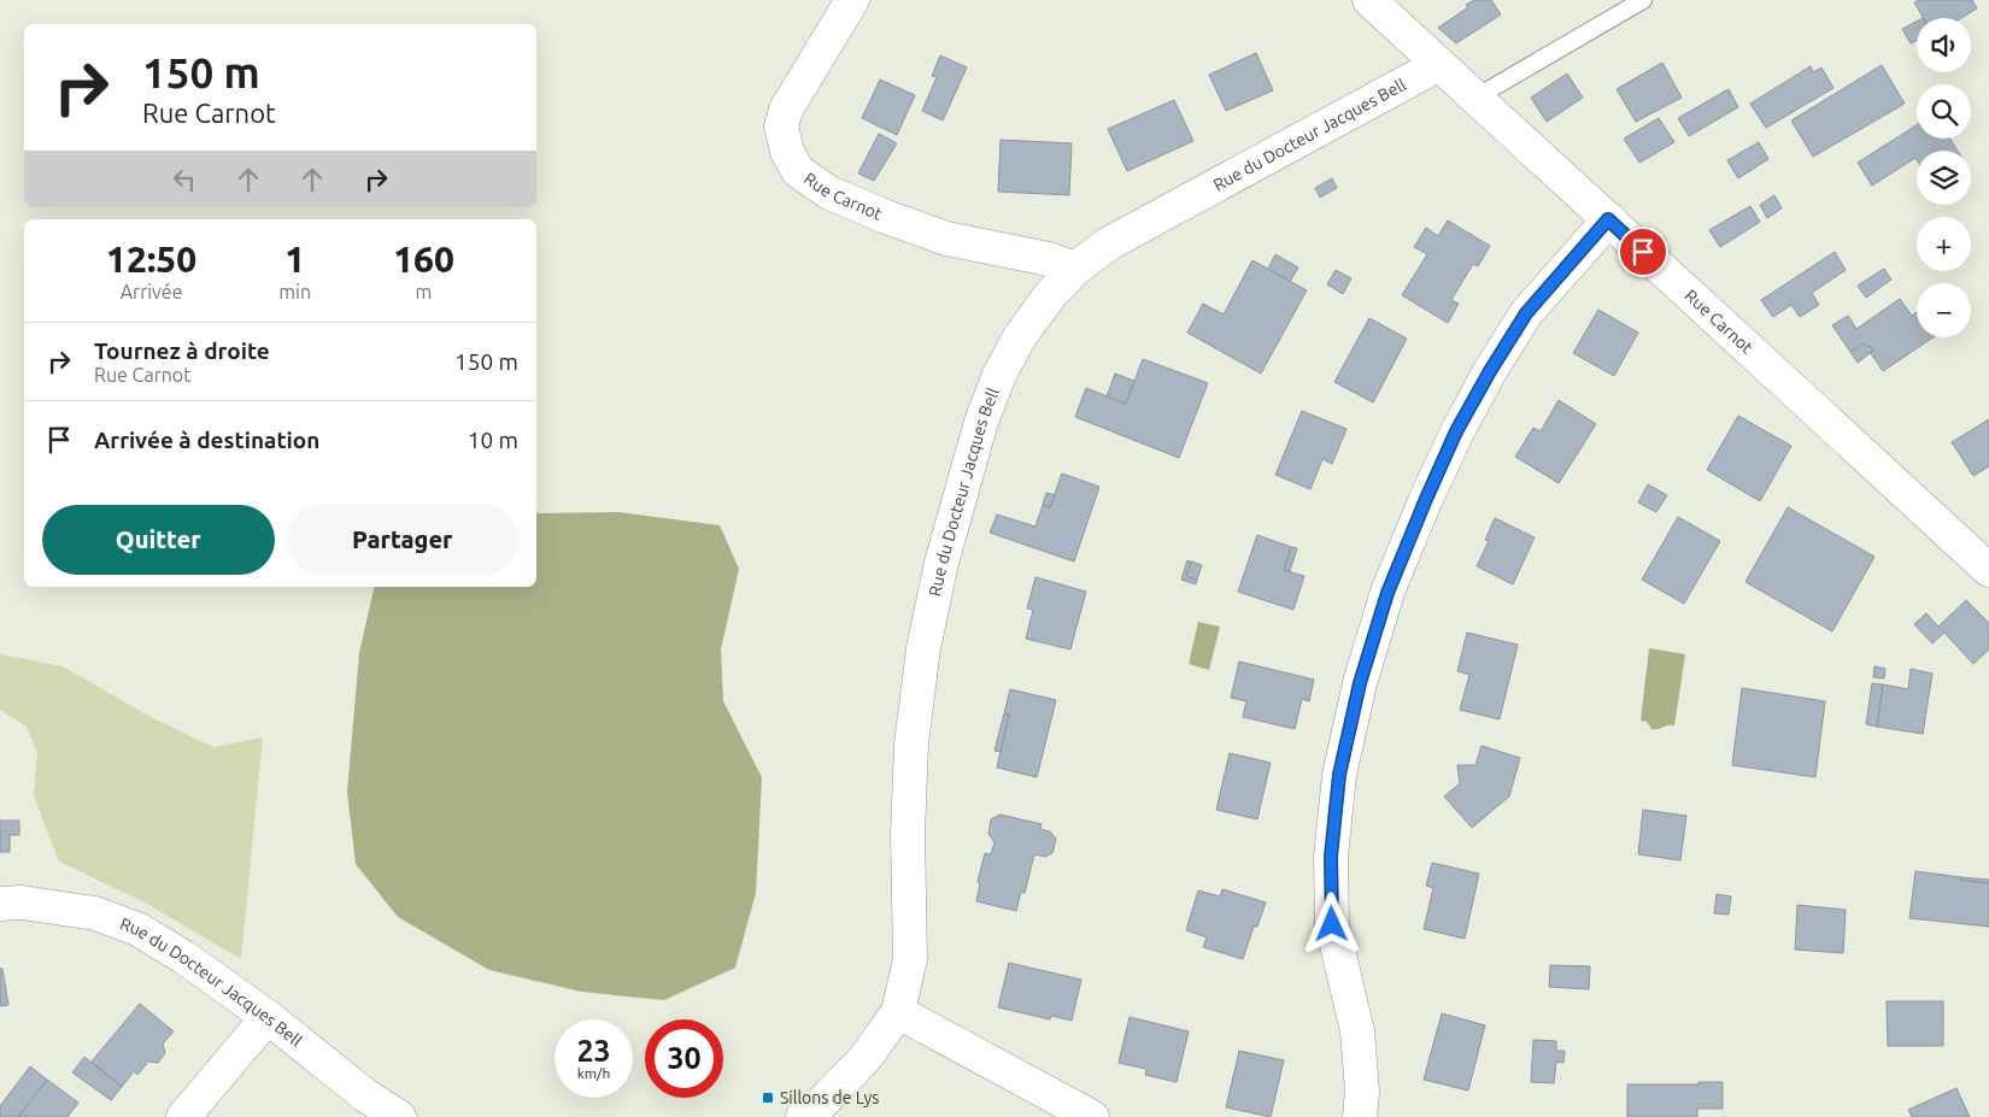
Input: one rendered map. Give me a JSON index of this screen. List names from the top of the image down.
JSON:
{
  "streets": {
    "street": ["Rue du Docteur Jacques Bell", "Rue Carnot"]
  },
  "crossings": [
    ["Rue du Docteur Jacques Bell", "Rue Carnot"]
  ],
  "places": {
    "transit": ["Sillons de Lys"]
  },
  "page": {
    "map_buttons": ["+", "−"],
    "turn": ["150 m", "Rue Carnot"],
    "eta": [
      "12:50",
      "Arrivée",
      "1",
      "min",
      "160",
      "m"
    ],
    "list": [
      {
        "name": "Tournez à droite",
        "note": "Rue Carnot",
        "value": "150 m"
      },
      {
        "name": "Arrivée à destination",
        "value": "10 m"
      }
    ],
    "buttons": ["Quitter", "Partager"],
    "speed": "23 km/h",
    "limit": "30"
  }
}
